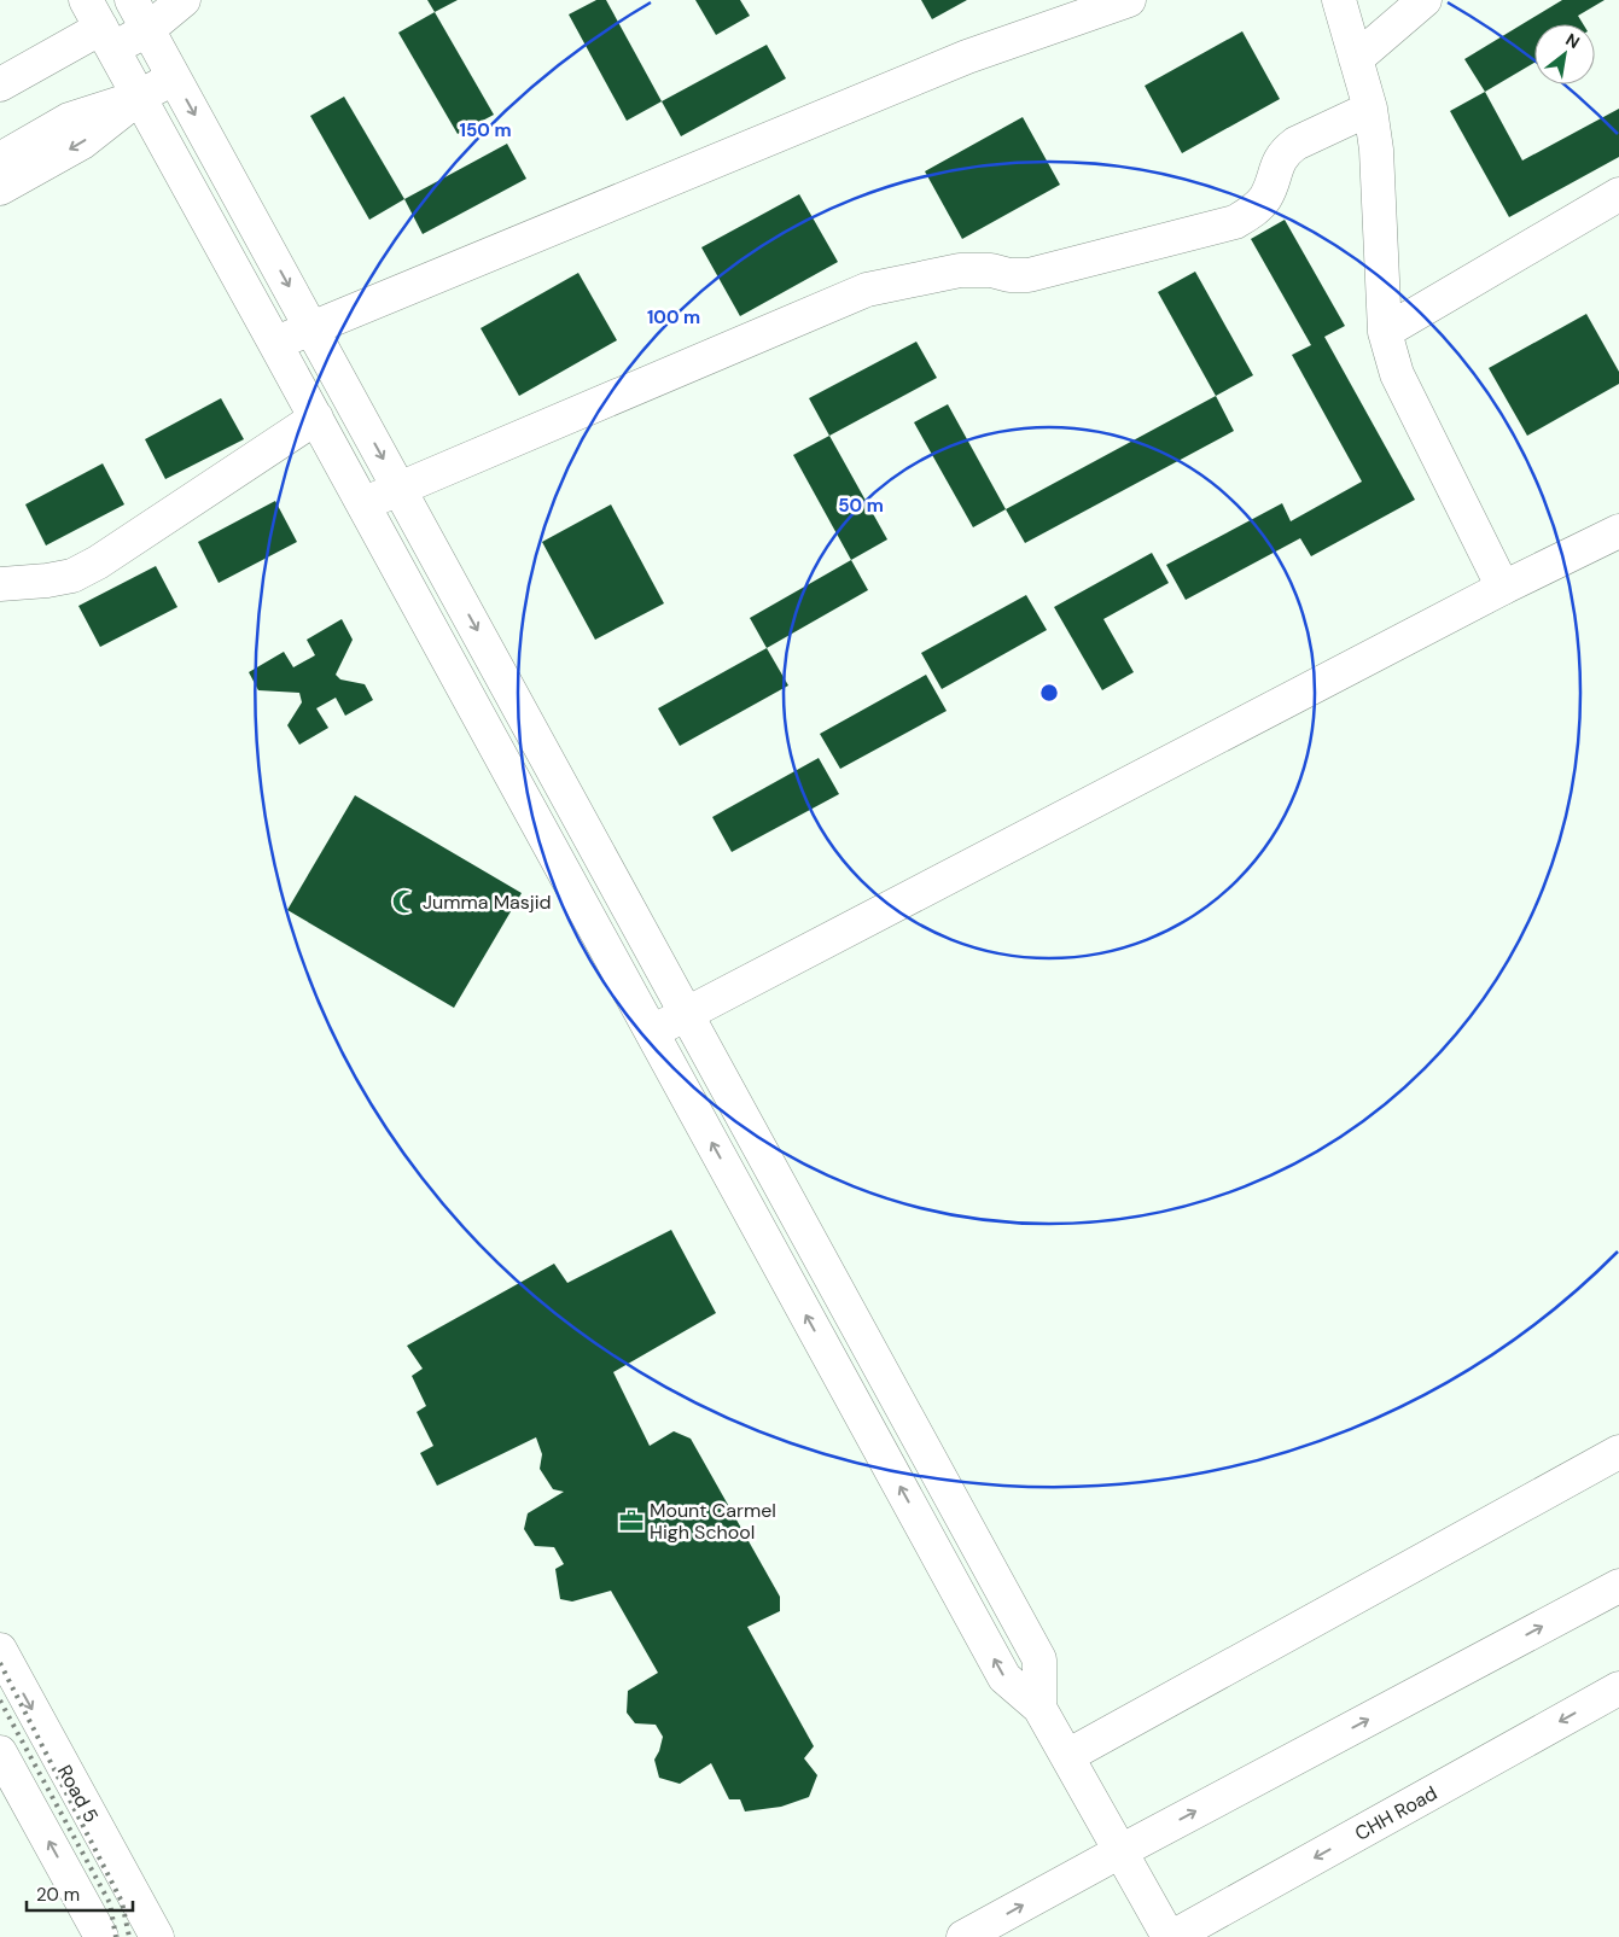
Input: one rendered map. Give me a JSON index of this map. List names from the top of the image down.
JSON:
{
  "streets": {
    "street": ["Road 5", "CHH Road"]
  },
  "places": {
    "mosque": ["Jumma Masjid"],
    "office": ["Mount Carmel High School"]
  },
  "scale_bar": "20 m",
  "north": "top right",
  "rings": ["150 m", "100 m", "50 m"]
}
